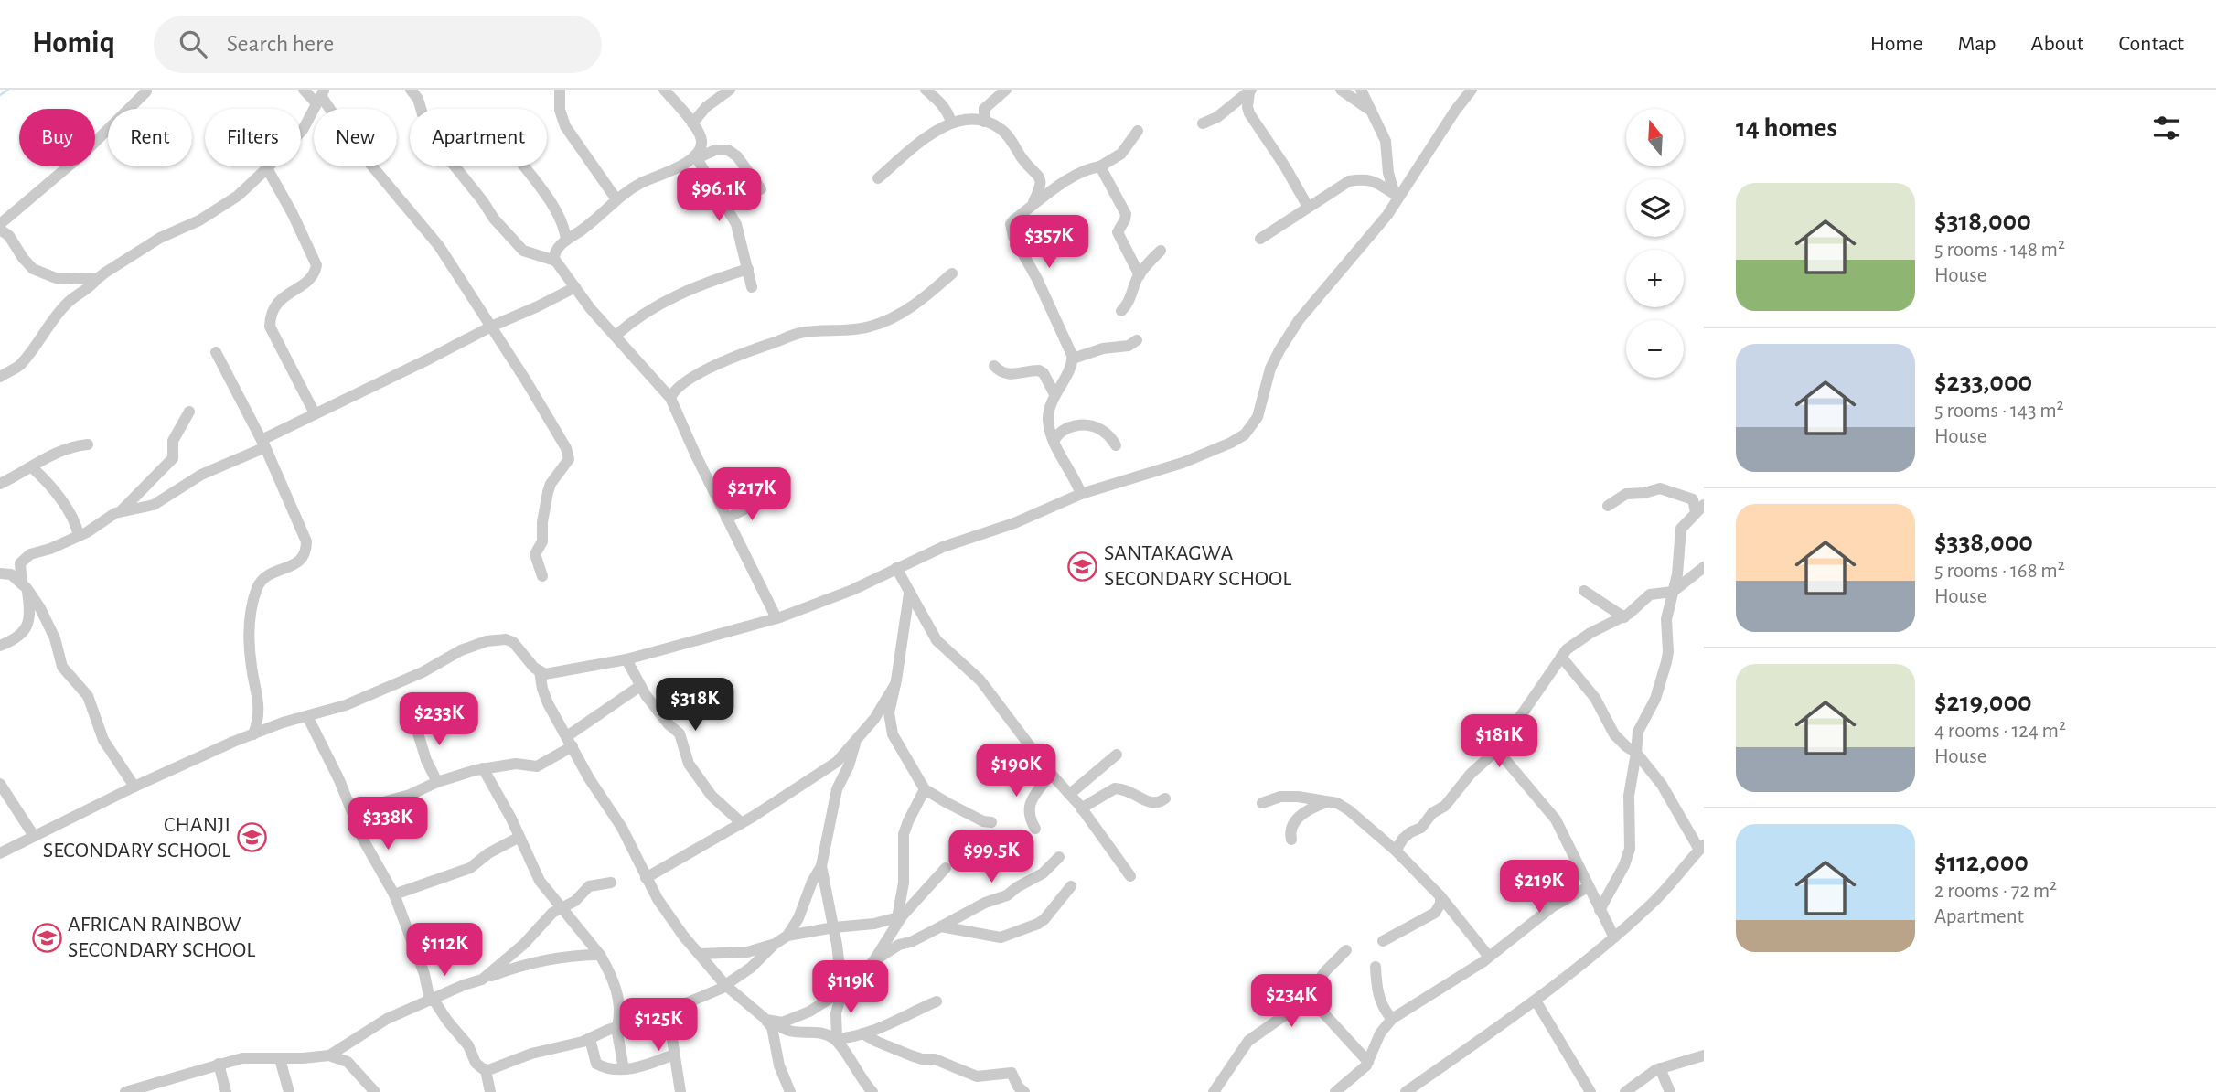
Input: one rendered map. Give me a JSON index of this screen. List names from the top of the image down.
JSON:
{
  "places": {
    "school or university": ["SANTAKAGWA SECONDARY SCHOOL", "CHANJI SECONDARY SCHOOL", "AFRICAN RAINBOW SECONDARY SCHOOL"]
  },
  "north": "top",
  "page": {
    "header": "Homiq",
    "search": "Search here",
    "nav": [
      "Home",
      "Map",
      "About",
      "Contact"
    ],
    "heading": "14 homes",
    "map_buttons": ["+", "−"],
    "chip": [
      "Buy",
      "Rent",
      "Filters",
      "New",
      "Apartment"
    ],
    "list": [
      {
        "name": "$318,000",
        "note": "5 rooms · 148 m² · House"
      },
      {
        "name": "$233,000",
        "note": "5 rooms · 143 m² · House"
      },
      {
        "name": "$338,000",
        "note": "5 rooms · 168 m² · House"
      },
      {
        "name": "$219,000",
        "note": "4 rooms · 124 m² · House"
      },
      {
        "name": "$112,000",
        "note": "2 rooms · 72 m² · Apartment"
      }
    ],
    "price": [
      "$96.1K",
      "$357K",
      "$217K",
      "$318K",
      "$233K",
      "$181K",
      "$190K",
      "$338K",
      "$99.5K",
      "$219K",
      "$112K",
      "$119K",
      "$234K",
      "$125K"
    ]
  }
}
